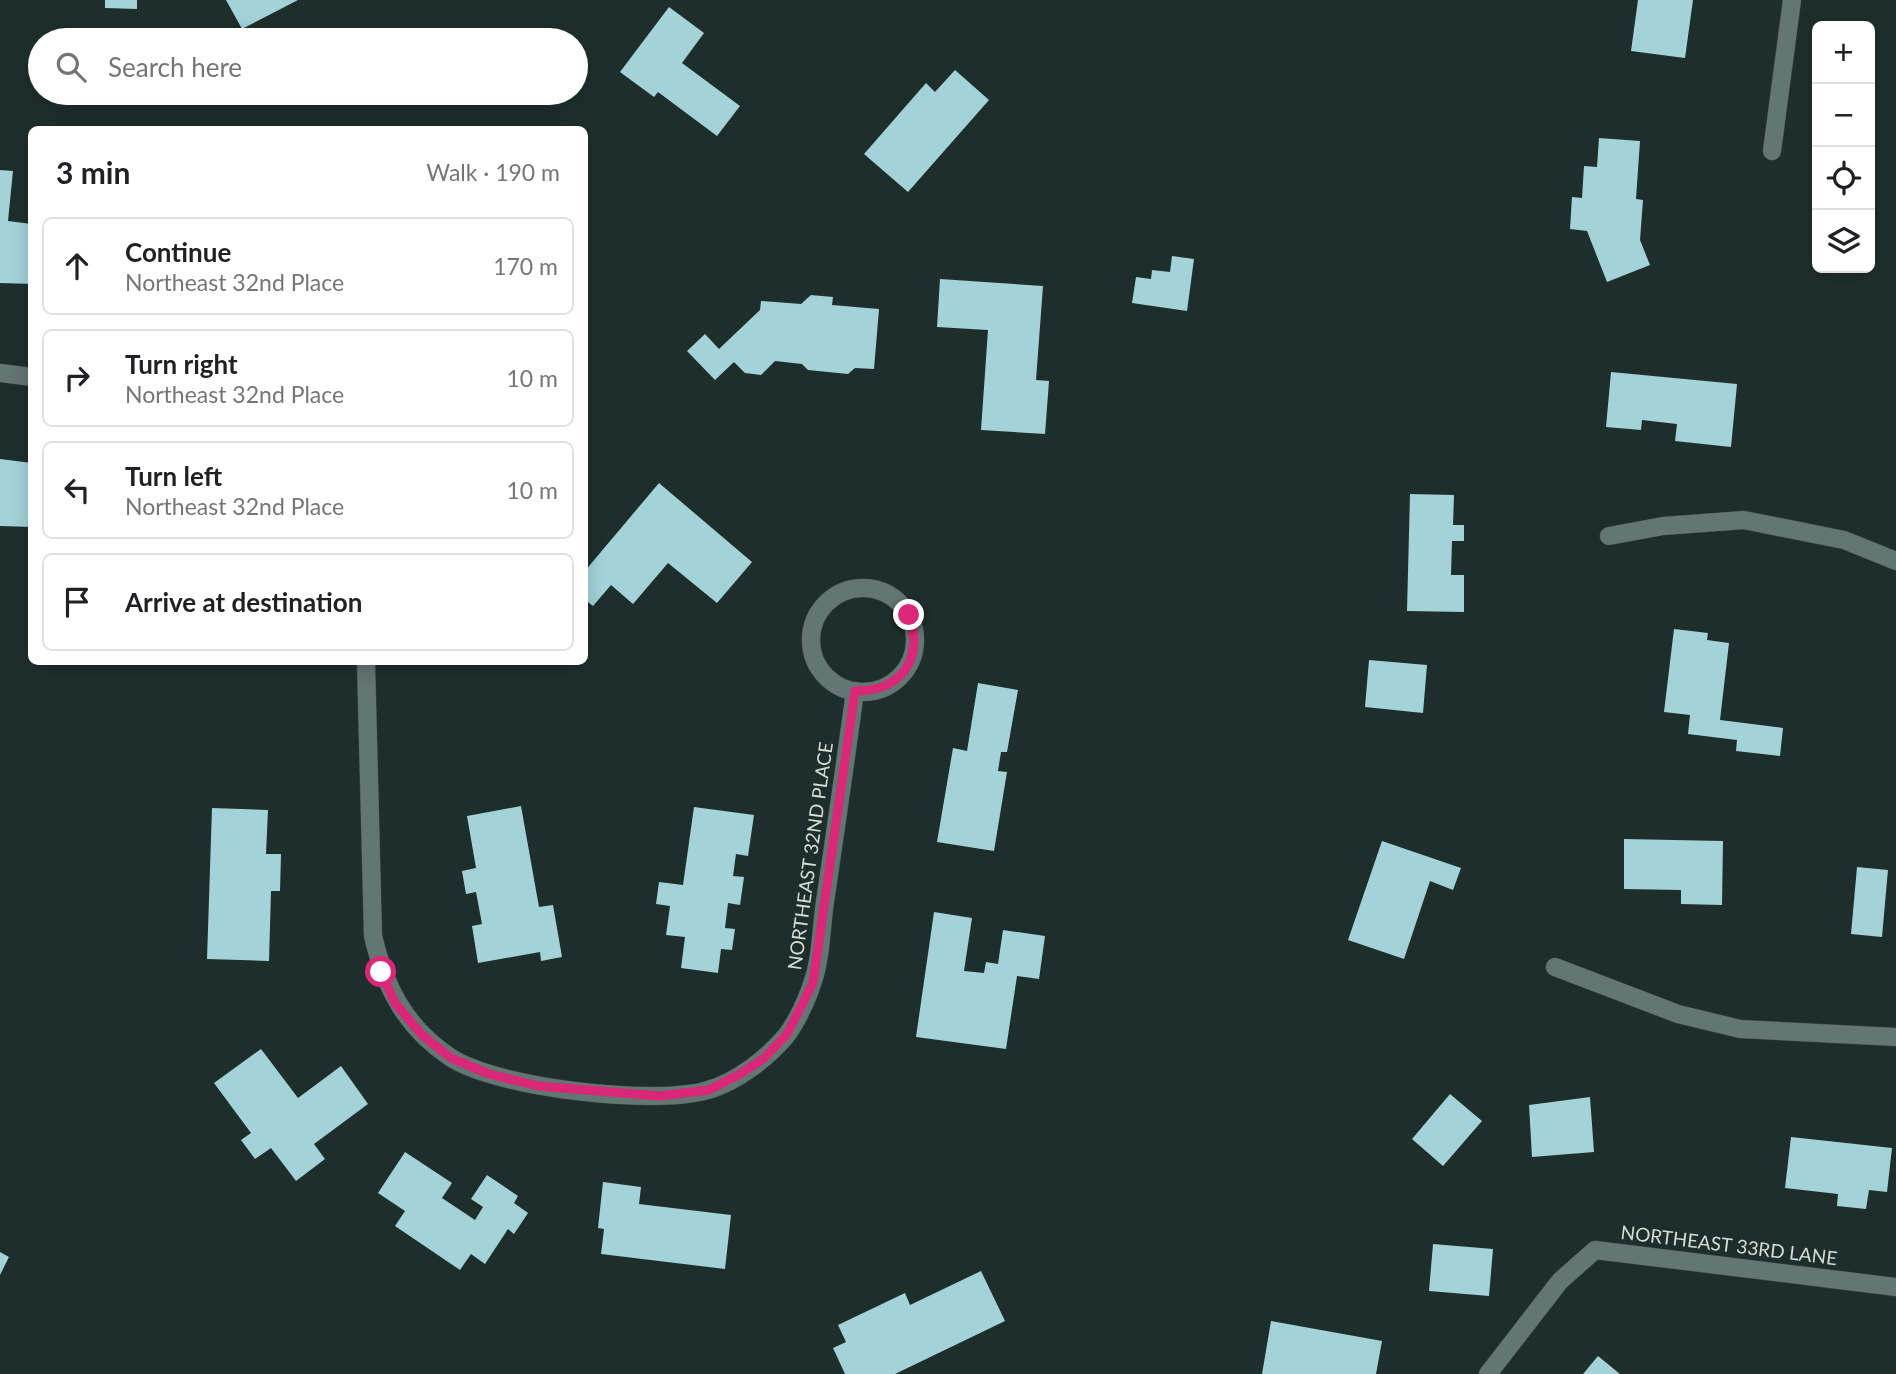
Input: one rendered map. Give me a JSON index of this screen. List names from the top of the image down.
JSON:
{
  "streets": {
    "street": ["NORTHEAST 32ND PLACE", "NORTHEAST 33RD LANE"]
  },
  "page": {
    "map_buttons": ["+", "−"],
    "search": "Search here",
    "heading": ["3 min", "Walk · 190 m"],
    "list": [
      ["Continue", "Northeast 32nd Place", "170 m"],
      ["Turn right", "Northeast 32nd Place", "10 m"],
      ["Turn left", "Northeast 32nd Place", "10 m"],
      "Arrive at destination"
    ]
  }
}
